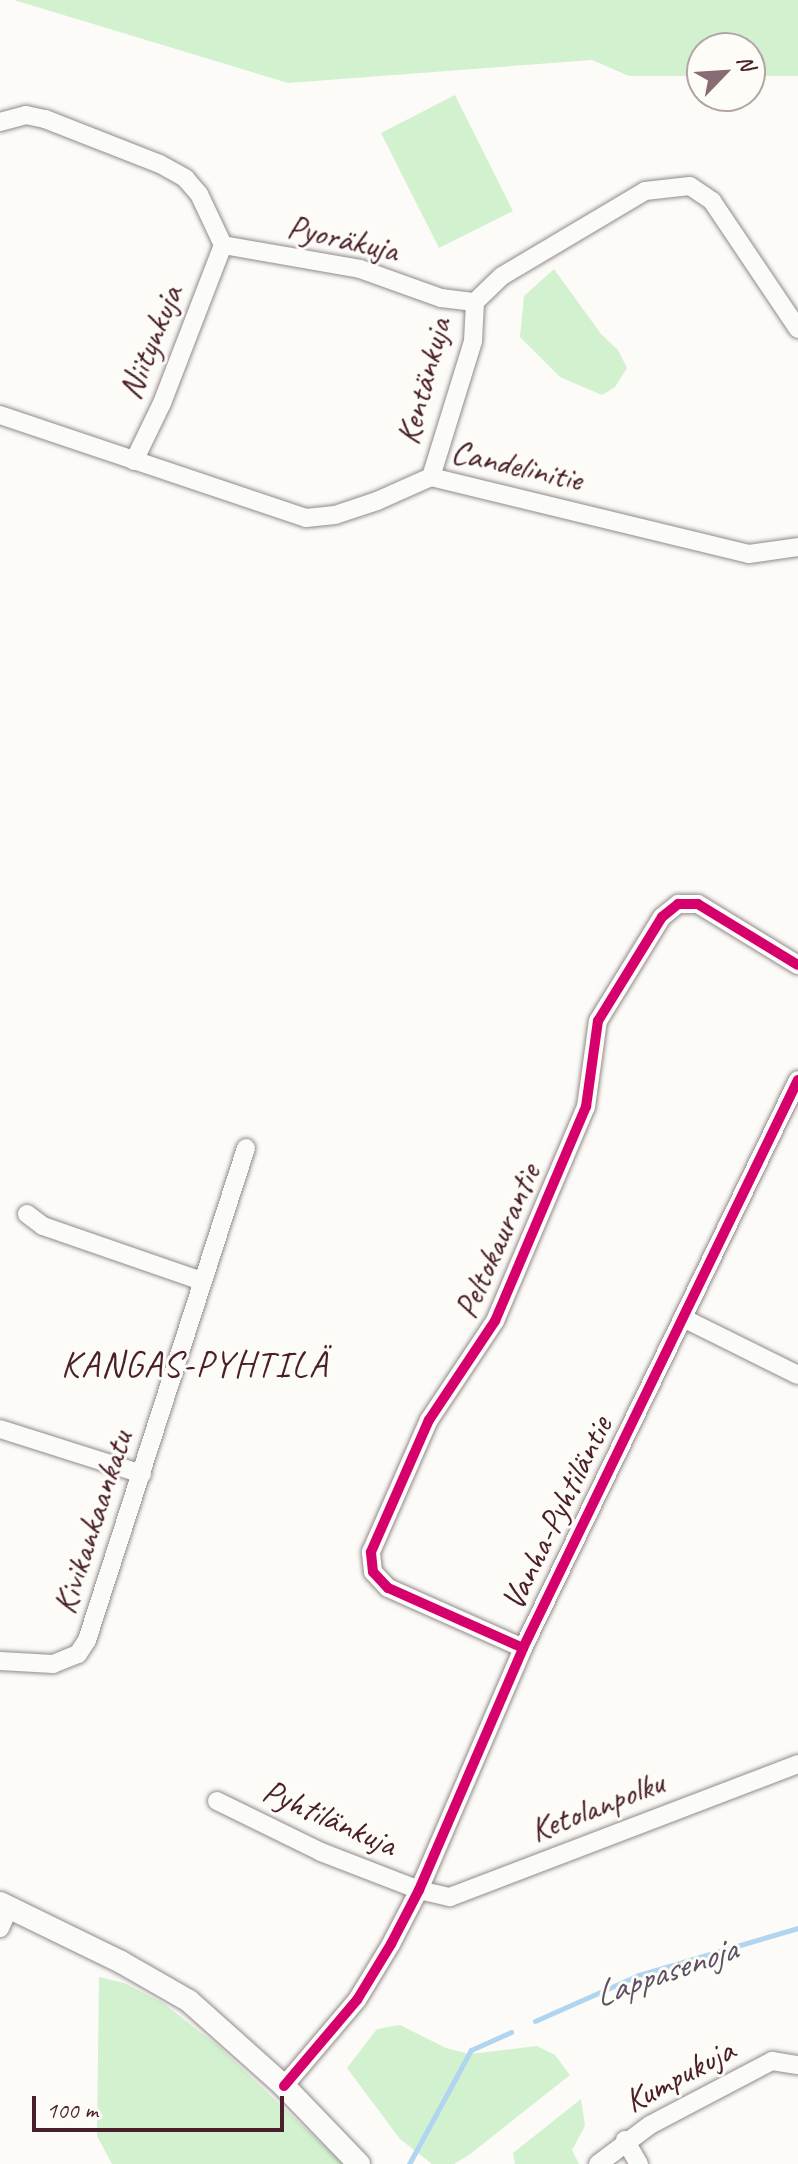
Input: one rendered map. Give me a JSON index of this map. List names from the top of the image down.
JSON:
{
  "streets": {
    "street": [
      "Pyoräkuja",
      "Niitynkuja",
      "Kentänkuja",
      "Candelinitie",
      "Peltokaurantie",
      "Vanha-Pyhtiläntie",
      "Kivikankaankatu",
      "Ketolanpolku",
      "Pyhtilänkuja",
      "Kumpukuja"
    ]
  },
  "crossings": [
    ["Pyoräkuja", "Niitynkuja"],
    ["Pyoräkuja", "Kentänkuja"],
    ["Niitynkuja", "Candelinitie"],
    ["Kentänkuja", "Candelinitie"],
    ["Peltokaurantie", "Vanha-Pyhtiläntie"],
    ["Vanha-Pyhtiläntie", "Ketolanpolku"],
    ["Vanha-Pyhtiläntie", "Pyhtilänkuja"],
    ["Ketolanpolku", "Pyhtilänkuja"]
  ],
  "districts": ["KANGAS-PYHTILÄ"],
  "water": ["Lappasenoja"],
  "scale_bar": "100 m",
  "north": "top right"
}
